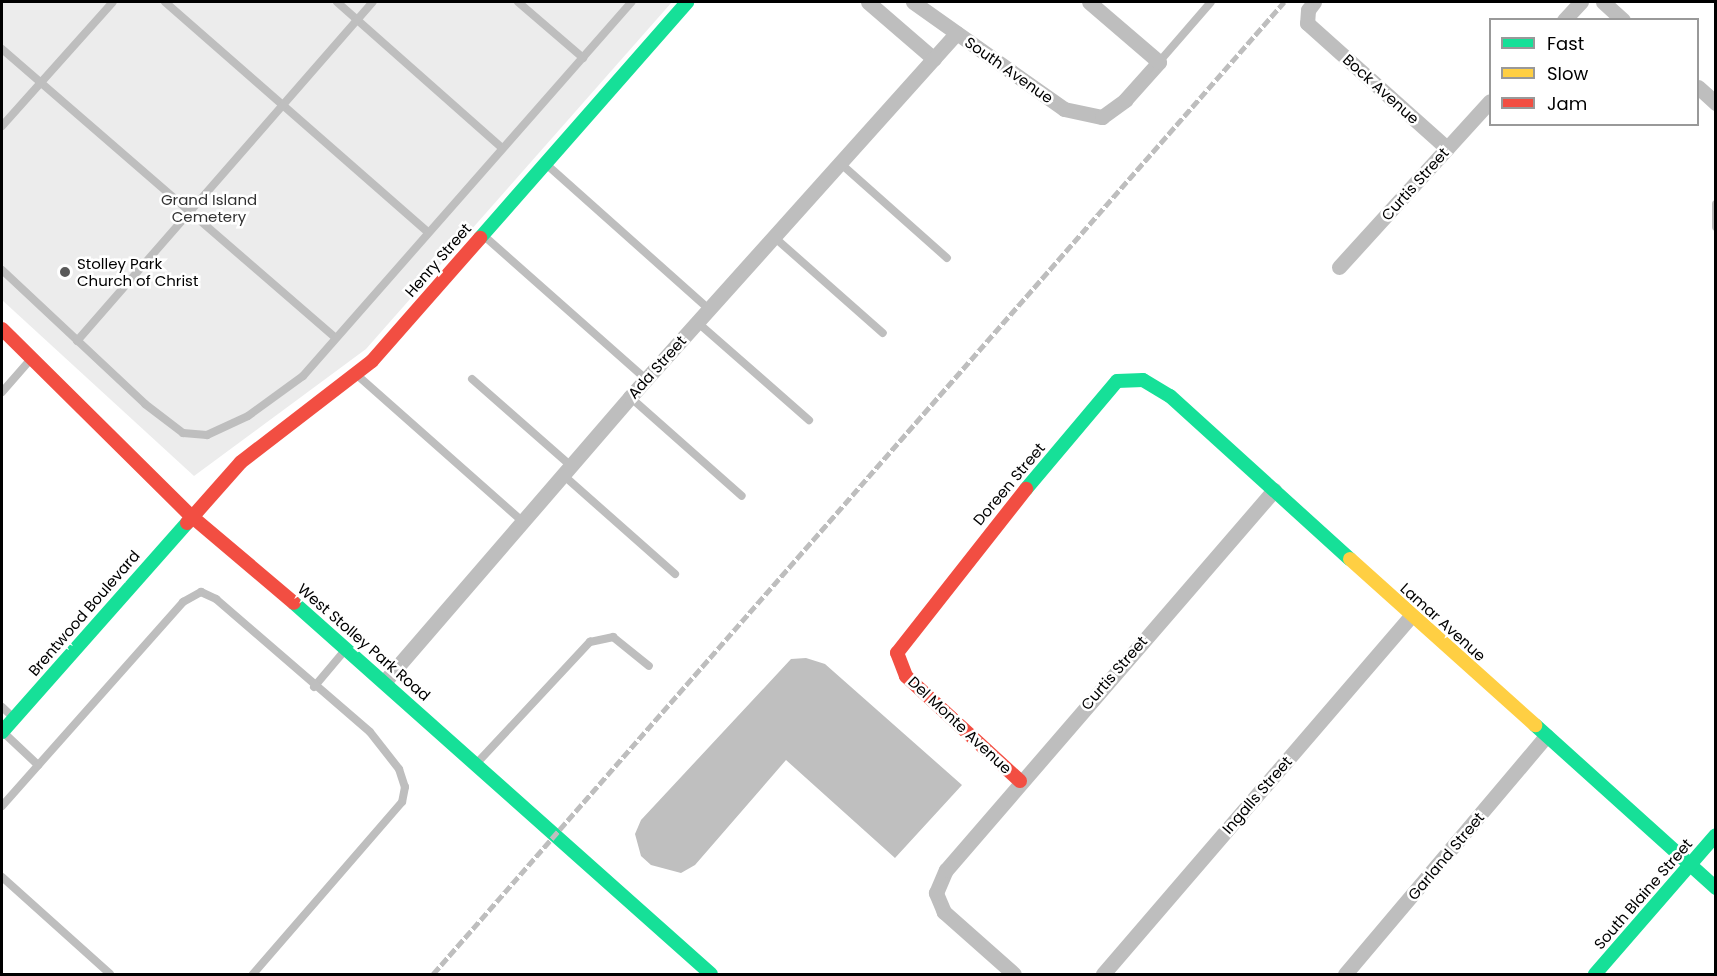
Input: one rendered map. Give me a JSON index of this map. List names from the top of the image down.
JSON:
{
  "streets": {
    "street": [
      "South Avenue",
      "Bock Avenue",
      "Curtis Street",
      "Henry Street",
      "Ada Street",
      "Doreen Street",
      "Brentwood Boulevard",
      "Lamar Avenue",
      "West Stolley Park Road",
      "Del Monte Avenue",
      "Ingalls Street",
      "Garland Street",
      "South Blaine Street"
    ]
  },
  "crossings": [
    ["South Avenue", "Ada Street"],
    ["Bock Avenue", "Curtis Street"],
    ["Curtis Street", "Lamar Avenue"],
    ["Curtis Street", "Del Monte Avenue"],
    ["Henry Street", "Brentwood Boulevard"],
    ["Henry Street", "West Stolley Park Road"],
    ["Ada Street", "West Stolley Park Road"],
    ["Doreen Street", "Lamar Avenue"],
    ["Doreen Street", "Del Monte Avenue"],
    ["Brentwood Boulevard", "West Stolley Park Road"],
    ["Lamar Avenue", "Ingalls Street"],
    ["Lamar Avenue", "Garland Street"],
    ["Lamar Avenue", "South Blaine Street"]
  ],
  "parks": ["Grand Island Cemetery"],
  "places": ["Stolley Park Church of Christ"],
  "legend": ["Fast", "Slow", "Jam"]
}
